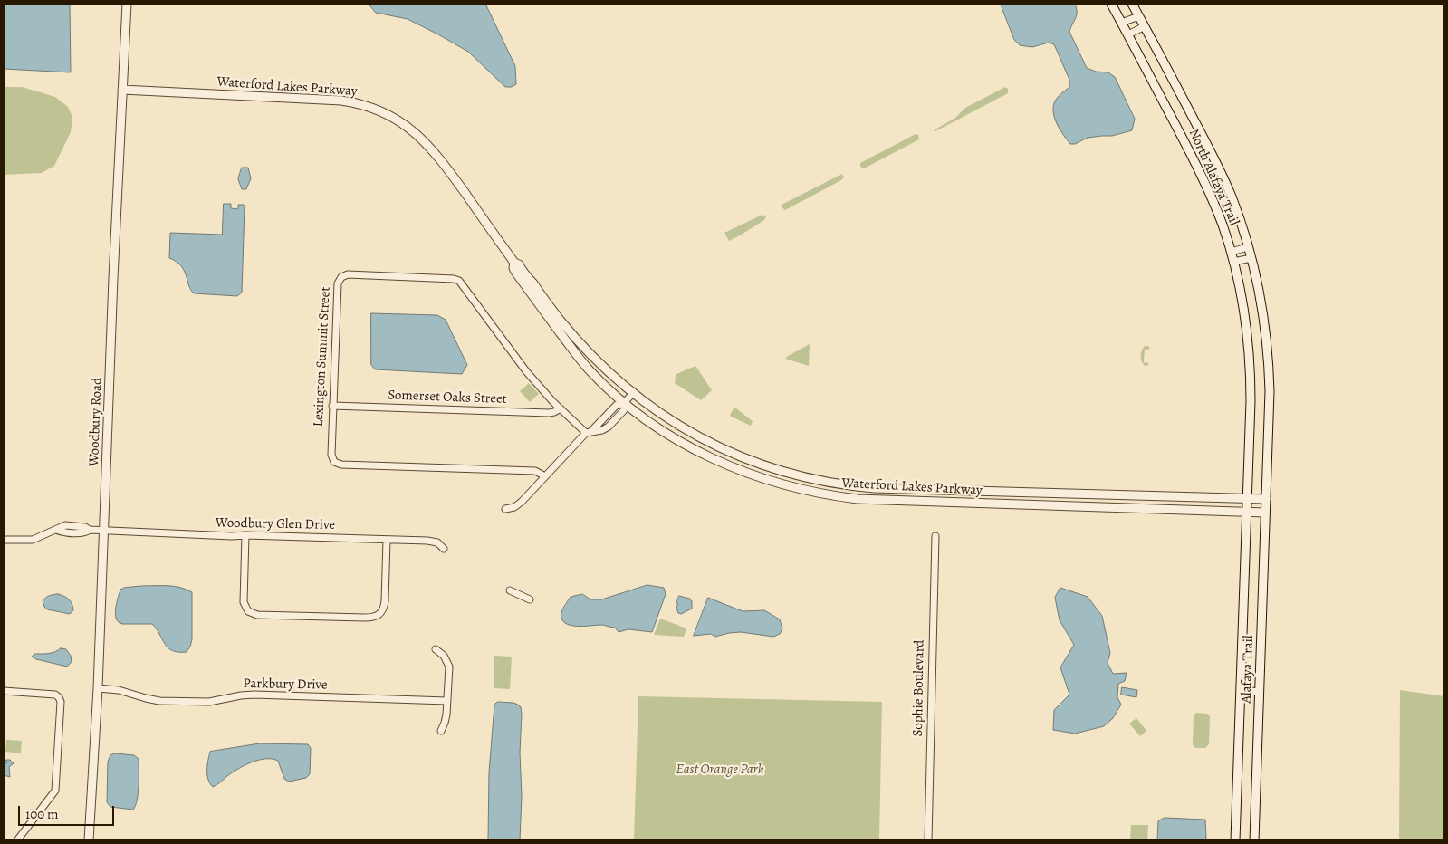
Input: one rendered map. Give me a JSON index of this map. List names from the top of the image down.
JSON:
{
  "streets": {
    "street": [
      "Waterford Lakes Parkway",
      "North Alafaya Trail",
      "Lexington Summit Street",
      "Somerset Oaks Street",
      "Woodbury Road",
      "Woodbury Glen Drive",
      "Alafaya Trail",
      "Parkbury Drive",
      "Sophie Boulevard"
    ]
  },
  "crossings": [
    ["Waterford Lakes Parkway", "North Alafaya Trail"],
    ["Waterford Lakes Parkway", "Woodbury Road"],
    ["Waterford Lakes Parkway", "Alafaya Trail"],
    ["North Alafaya Trail", "Alafaya Trail"],
    ["Lexington Summit Street", "Somerset Oaks Street"],
    ["Woodbury Road", "Woodbury Glen Drive"],
    ["Woodbury Road", "Parkbury Drive"]
  ],
  "parks": ["East Orange Park"],
  "scale_bar": "100 m"
}
